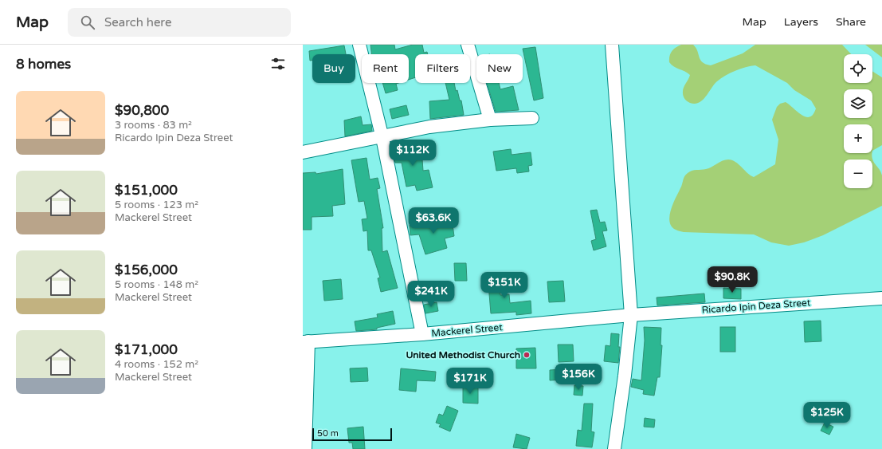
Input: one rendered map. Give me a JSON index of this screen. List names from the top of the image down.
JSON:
{
  "streets": {
    "street": ["Ricardo Ipin Deza Street", "Mackerel Street"]
  },
  "crossings": [
    ["Ricardo Ipin Deza Street", "Mackerel Street"]
  ],
  "places": ["United Methodist Church"],
  "scale_bar": "50 m",
  "page": {
    "header": "Map",
    "search": "Search here",
    "nav": ["Map", "Layers", "Share"],
    "heading": "8 homes",
    "map_buttons": ["+", "−"],
    "chip": [
      "Buy",
      "Rent",
      "Filters",
      "New"
    ],
    "list": [
      {
        "name": "$90,800",
        "note": "3 rooms · 83 m² · Ricardo Ipin Deza Street"
      },
      {
        "name": "$151,000",
        "note": "5 rooms · 123 m² · Mackerel Street"
      },
      {
        "name": "$156,000",
        "note": "5 rooms · 148 m² · Mackerel Street"
      },
      {
        "name": "$171,000",
        "note": "4 rooms · 152 m² · Mackerel Street"
      }
    ],
    "price": [
      "$112K",
      "$63.6K",
      "$90.8K",
      "$151K",
      "$241K",
      "$156K",
      "$171K",
      "$125K"
    ],
    "scale": "50 m"
  }
}
